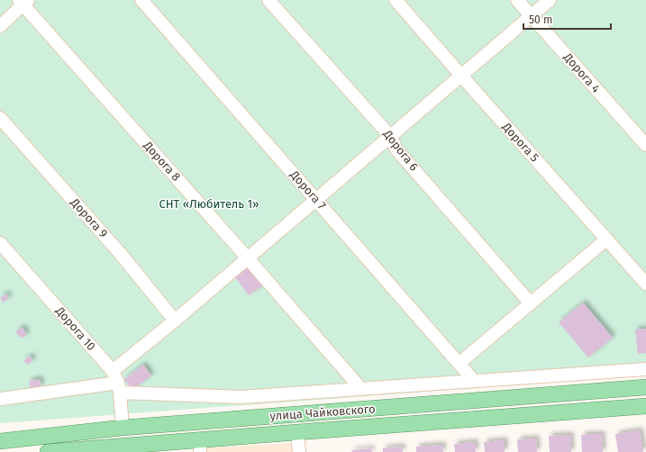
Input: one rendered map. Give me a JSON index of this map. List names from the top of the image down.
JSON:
{
  "streets": {
    "main road": ["улица Чайковского"],
    "street": [
      "Дорога 4",
      "Дорога 5",
      "Дорога 6",
      "Дорога 8",
      "Дорога 7",
      "Дорога 9",
      "Дорога 10"
    ]
  },
  "crossings": [
    ["Дорога 10", "улица Чайковского"]
  ],
  "parks": ["СНТ «Любитель 1»"],
  "scale_bar": "50 m"
}
